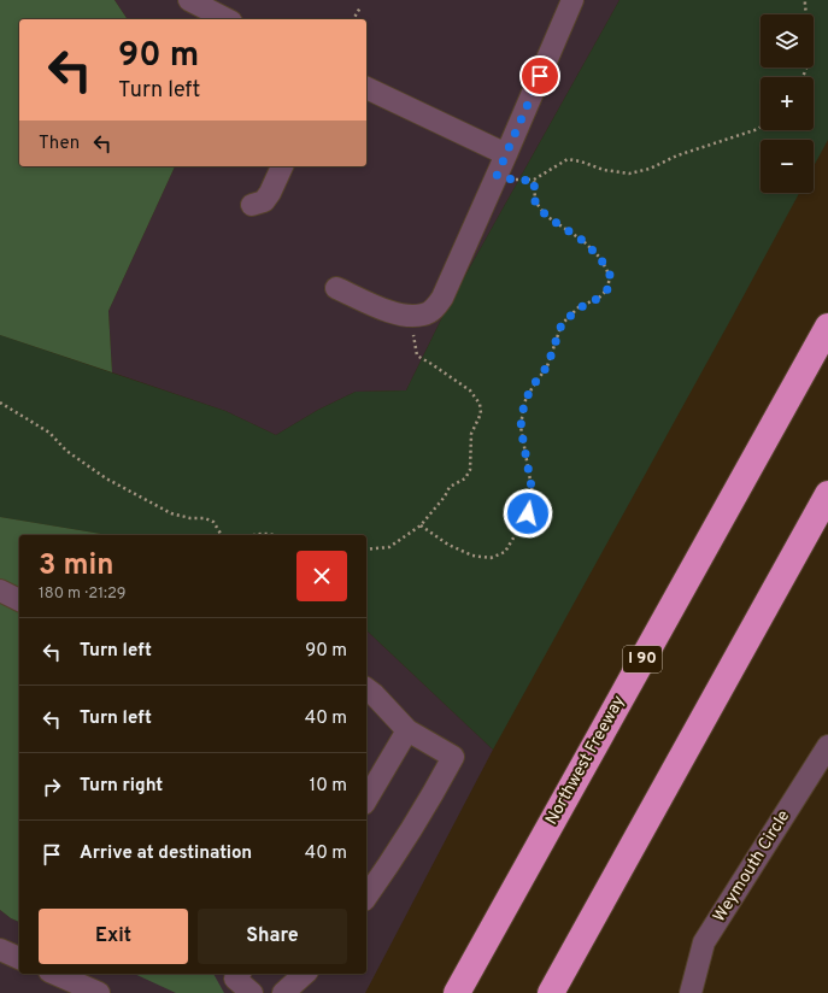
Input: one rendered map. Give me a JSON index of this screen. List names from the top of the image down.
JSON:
{
  "streets": {
    "highway": ["I 90", "Northwest Freeway"],
    "street": ["Weymouth Circle"]
  },
  "page": {
    "map_buttons": ["+", "−"],
    "turn": ["90 m", "Turn left"],
    "then": "Then",
    "heading": ["3 min", "180 m · 21:29"],
    "list": [
      {
        "name": "Turn left",
        "value": "90 m"
      },
      {
        "name": "Turn left",
        "value": "40 m"
      },
      {
        "name": "Turn right",
        "value": "10 m"
      },
      {
        "name": "Arrive at destination",
        "value": "40 m"
      }
    ],
    "buttons": ["Exit", "Share"]
  }
}
